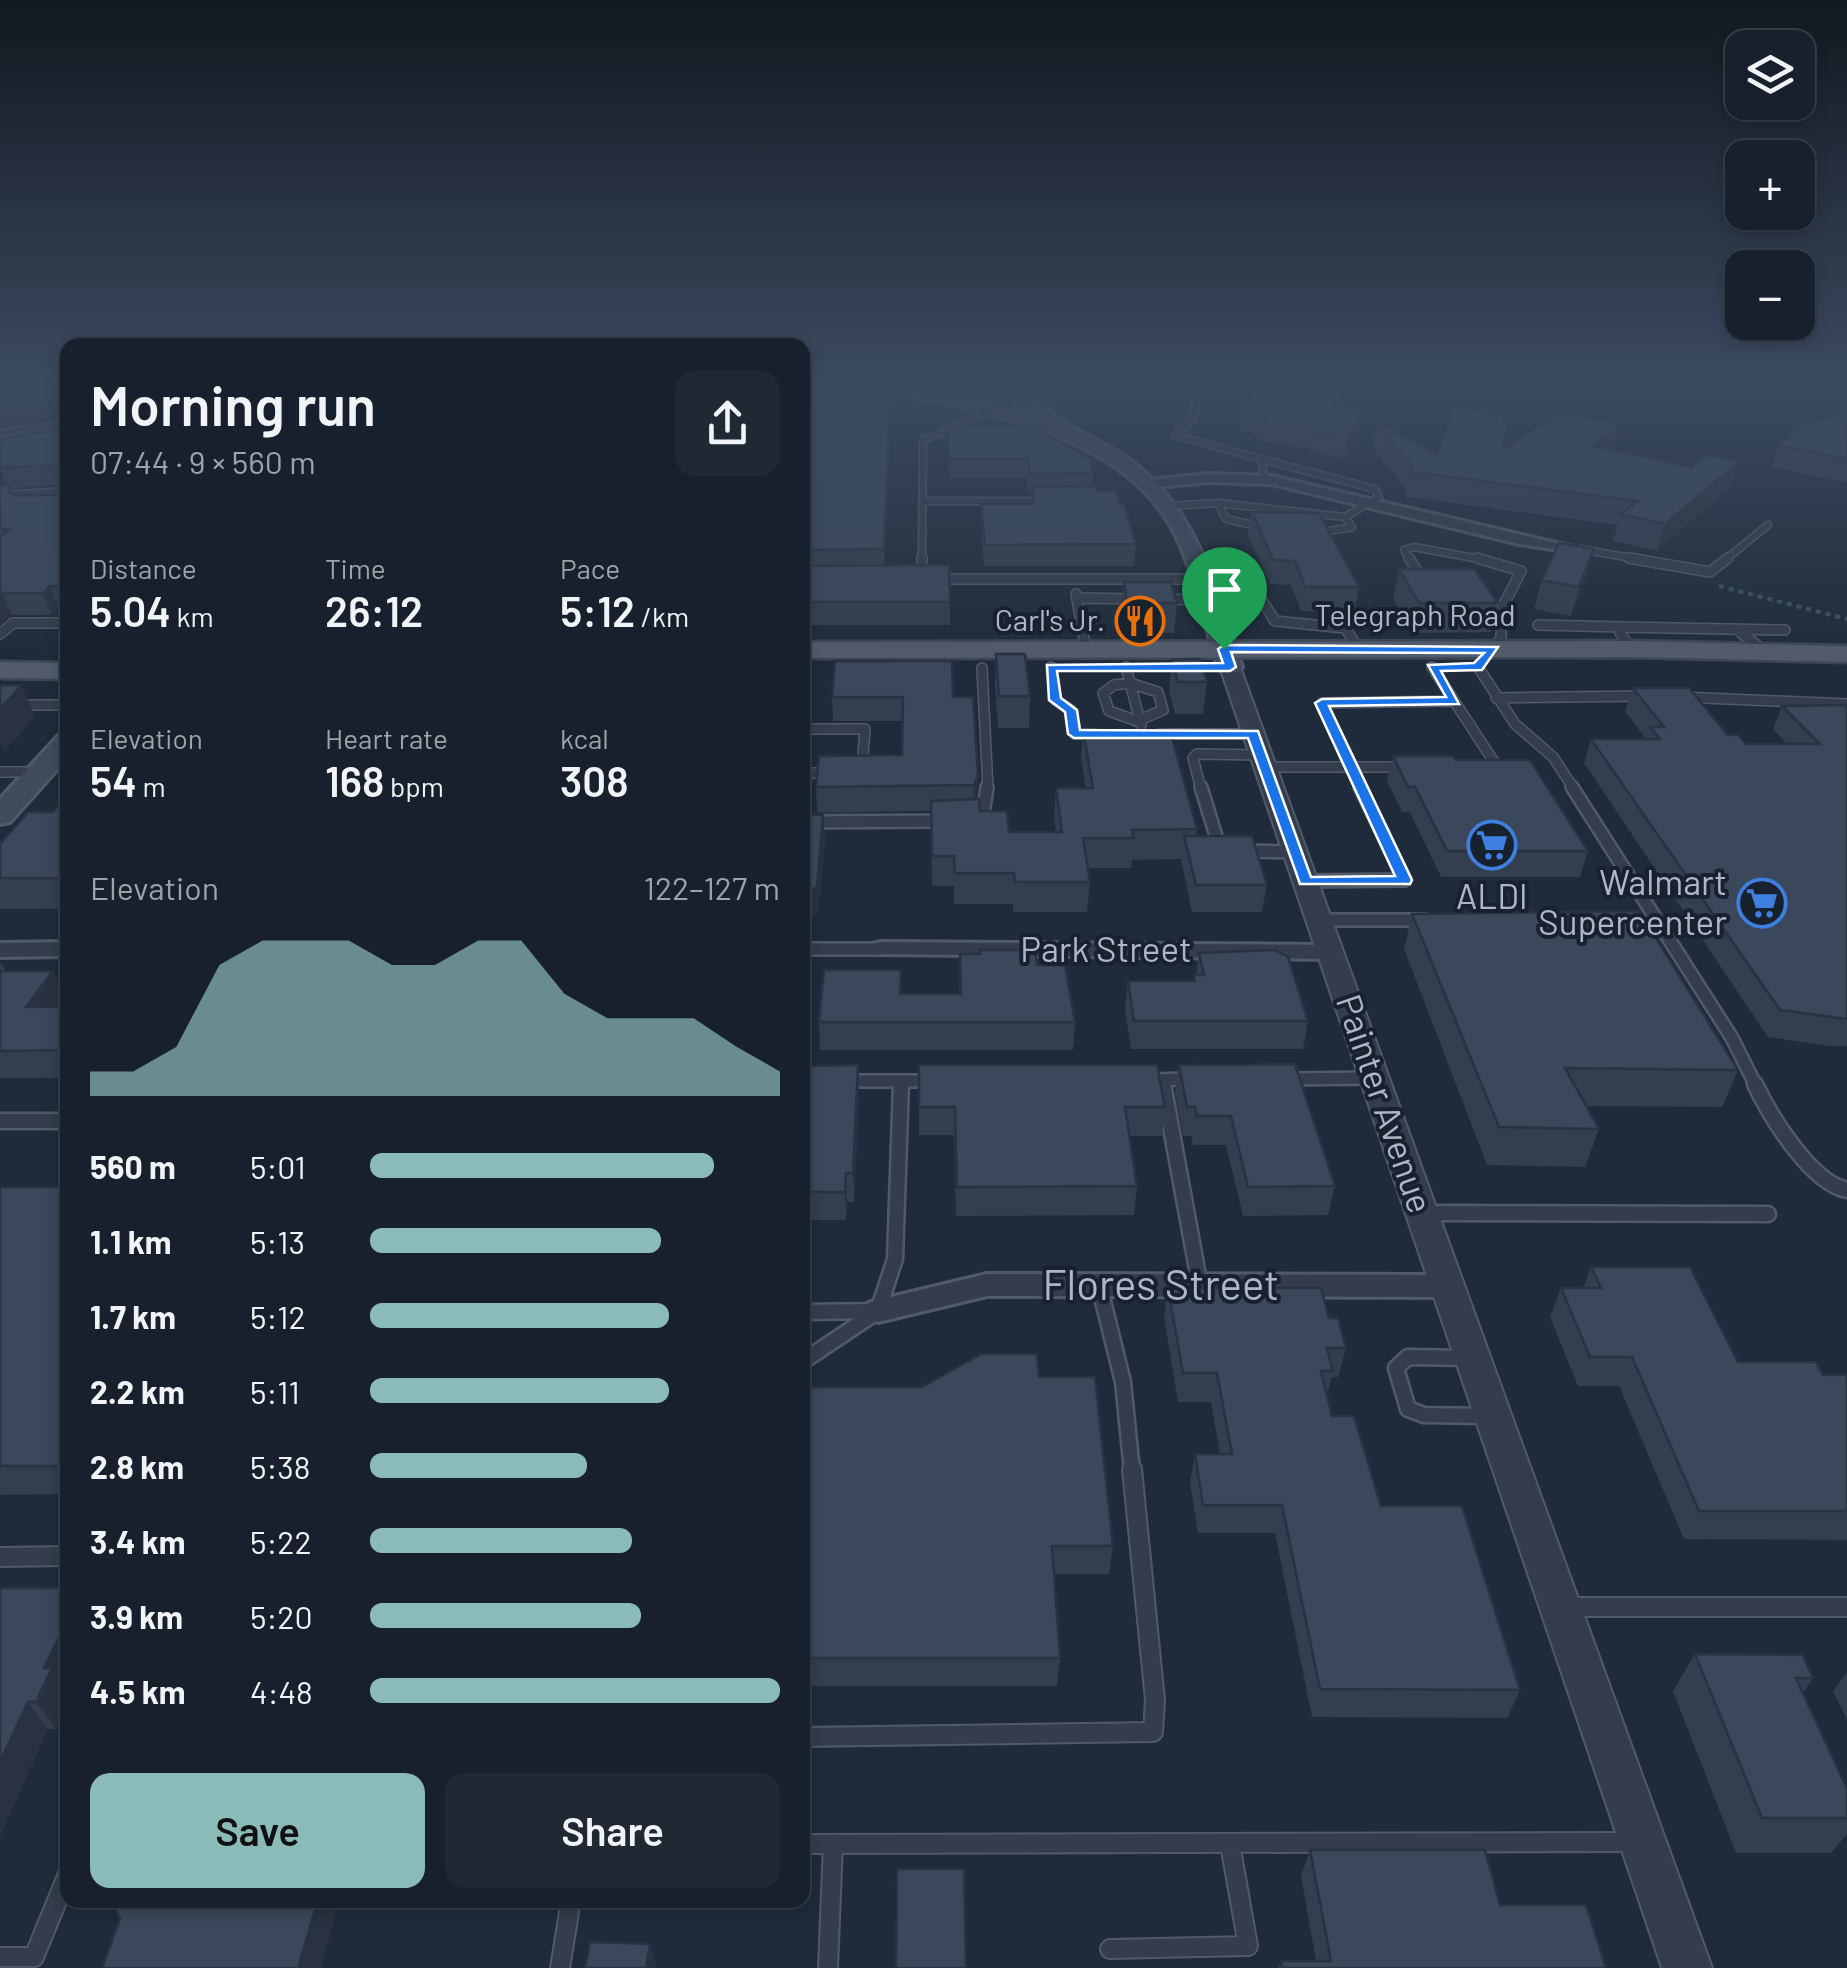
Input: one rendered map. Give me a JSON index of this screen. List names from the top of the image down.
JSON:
{
  "streets": {
    "main road": ["Telegraph Road", "Painter Avenue"],
    "street": ["Park Street", "Flores Street"]
  },
  "crossings": [
    ["Telegraph Road", "Painter Avenue"],
    ["Park Street", "Painter Avenue"],
    ["Painter Avenue", "Flores Street"]
  ],
  "places": {
    "restaurant": ["Carl's Jr."],
    "supermarket": ["ALDI", "Walmart Supercenter"]
  },
  "page": {
    "map_buttons": ["+", "−"],
    "heading": ["Morning run", "07:44 · 9 × 560 m"],
    "stats": [
      ["Distance", "5.04 km"],
      ["Time", "26:12"],
      ["Pace", "5:12 /km"],
      ["Elevation", "54 m"],
      ["Heart rate", "168 bpm"],
      ["kcal", "308"]
    ],
    "chart": ["Elevation", "122–127 m"],
    "list": [
      {
        "name": "560 m",
        "note": "5:01"
      },
      {
        "name": "1.1 km",
        "note": "5:13"
      },
      {
        "name": "1.7 km",
        "note": "5:12"
      },
      {
        "name": "2.2 km",
        "note": "5:11"
      },
      {
        "name": "2.8 km",
        "note": "5:38"
      },
      {
        "name": "3.4 km",
        "note": "5:22"
      },
      {
        "name": "3.9 km",
        "note": "5:20"
      },
      {
        "name": "4.5 km",
        "note": "4:48"
      }
    ],
    "buttons": ["Save", "Share"]
  }
}
